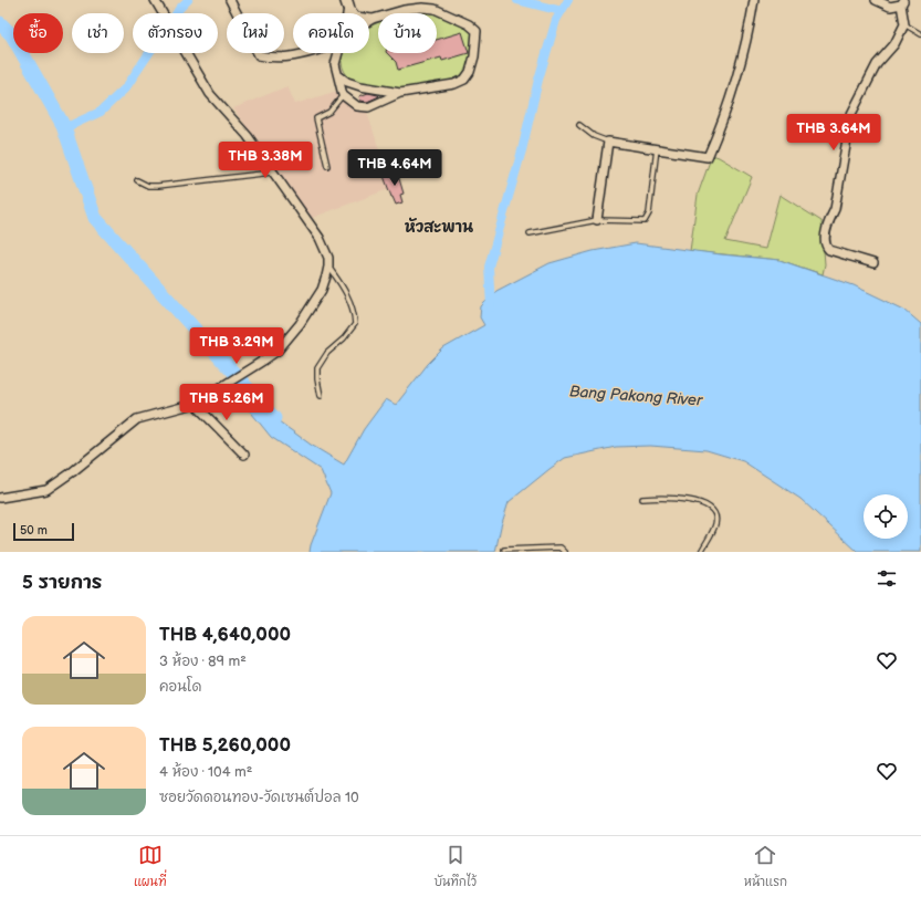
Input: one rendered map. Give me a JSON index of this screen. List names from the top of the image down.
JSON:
{
  "districts": ["หัวสะพาน"],
  "water": ["Bang Pakong River"],
  "scale_bar": "50 m",
  "page": {
    "chip": [
      "ซื้อ",
      "เช่า",
      "ตัวกรอง",
      "ใหม่",
      "คอนโด",
      "บ้าน"
    ],
    "price": [
      "THB 3.64M",
      "THB 3.38M",
      "THB 4.64M",
      "THB 3.29M",
      "THB 5.26M"
    ],
    "scale": "50 m",
    "heading": "5 รายการ",
    "list": [
      {
        "name": "THB 4,640,000",
        "note": "3 ห้อง · 89 m² · คอนโด"
      },
      {
        "name": "THB 5,260,000",
        "note": "4 ห้อง · 104 m² · ซอยวัดดอนทอง-วัดเซนต์ปอล 10"
      }
    ],
    "tabs": ["แผนที่", "บันทึกไว้", "หน้าแรก"]
  }
}
